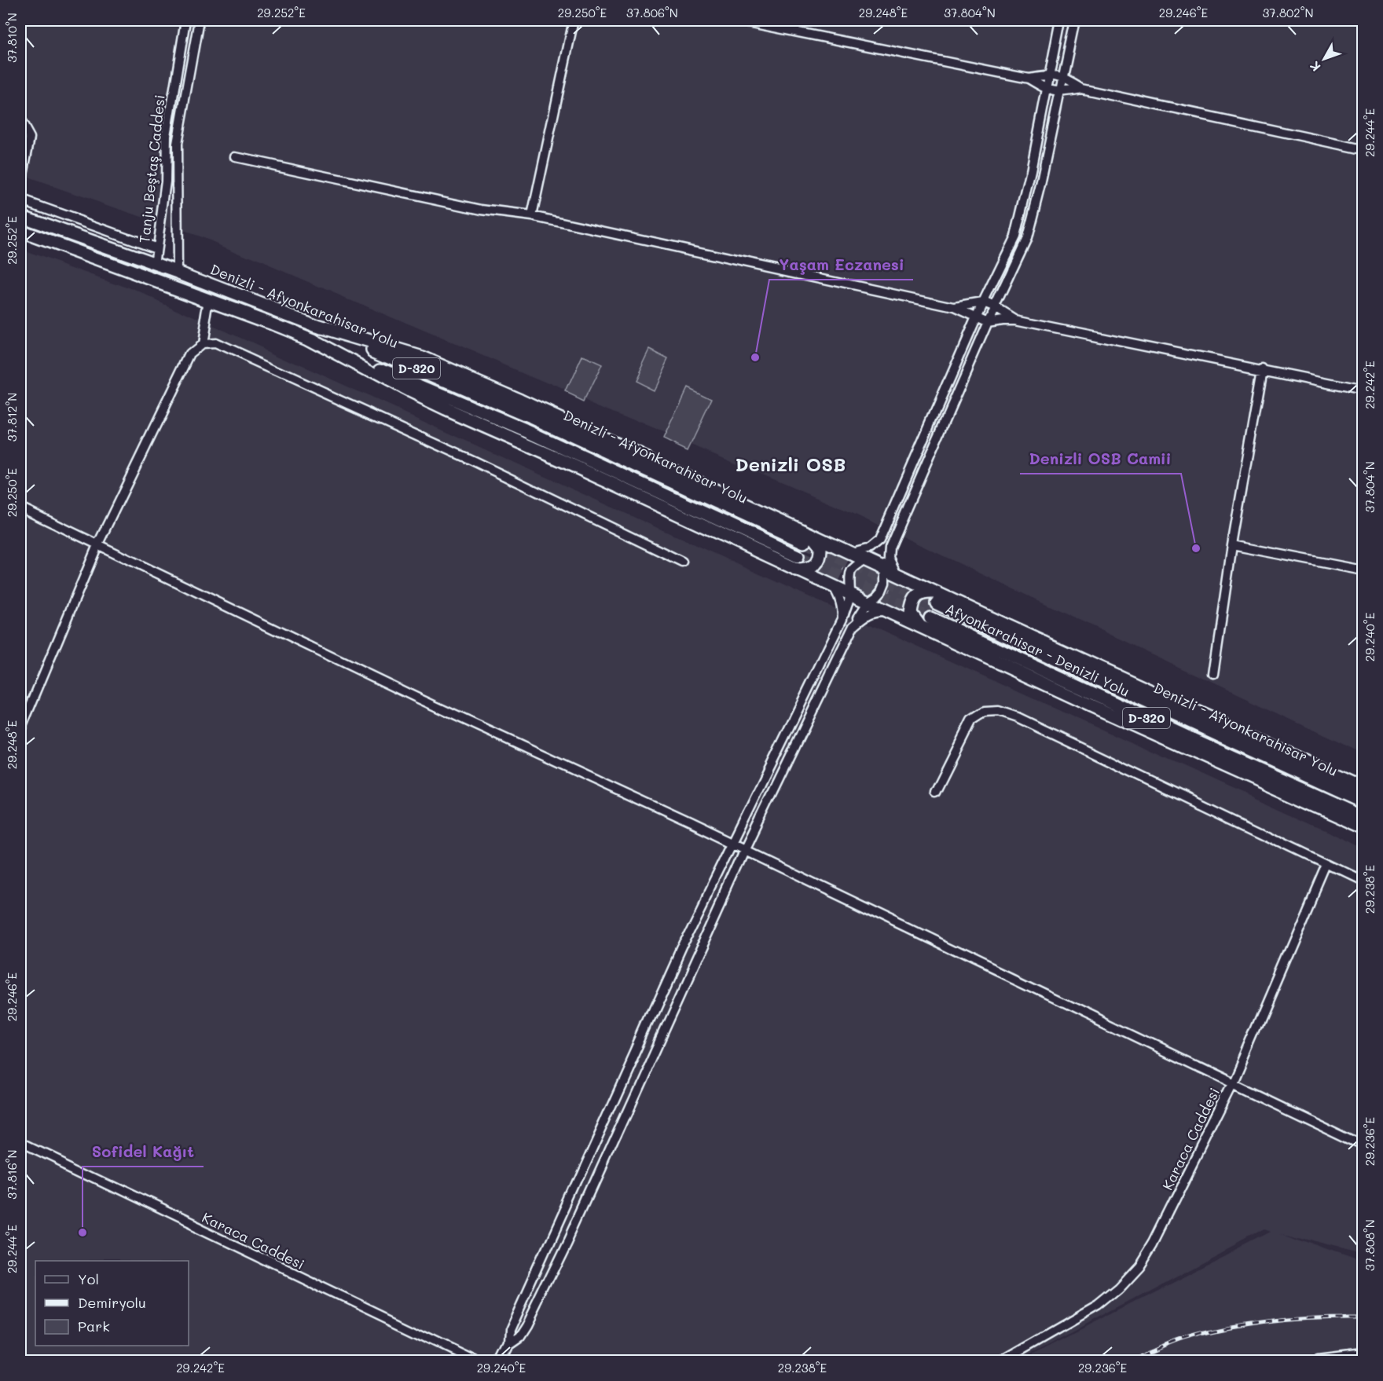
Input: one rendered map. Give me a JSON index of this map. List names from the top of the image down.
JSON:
{
  "streets": {
    "highway": ["Denizli - Afyonkarahisar Yolu", "D-320", "Afyonkarahisar - Denizli Yolu"],
    "street": ["Tanju Beştaş Caddesi", "Karaca Caddesi"]
  },
  "crossings": [
    ["Tanju Beştaş Caddesi", "Denizli - Afyonkarahisar Yolu"]
  ],
  "districts": ["Denizli OSB"],
  "places": ["Yaşam Eczanesi", "Denizli OSB Camii", "Sofidel Kağıt"],
  "legend": ["Yol", "Demiryolu", "Park"],
  "north": "bottom left",
  "coordinates": [
    "29.252°E",
    "29.250°E",
    "37.806°N",
    "29.248°E",
    "37.804°N",
    "29.246°E",
    "37.802°N",
    "37.810°N",
    "29.244°E",
    "29.242°E",
    "37.812°N",
    "29.240°E",
    "29.238°E",
    "29.236°E",
    "37.816°N",
    "37.808°N"
  ]
}
